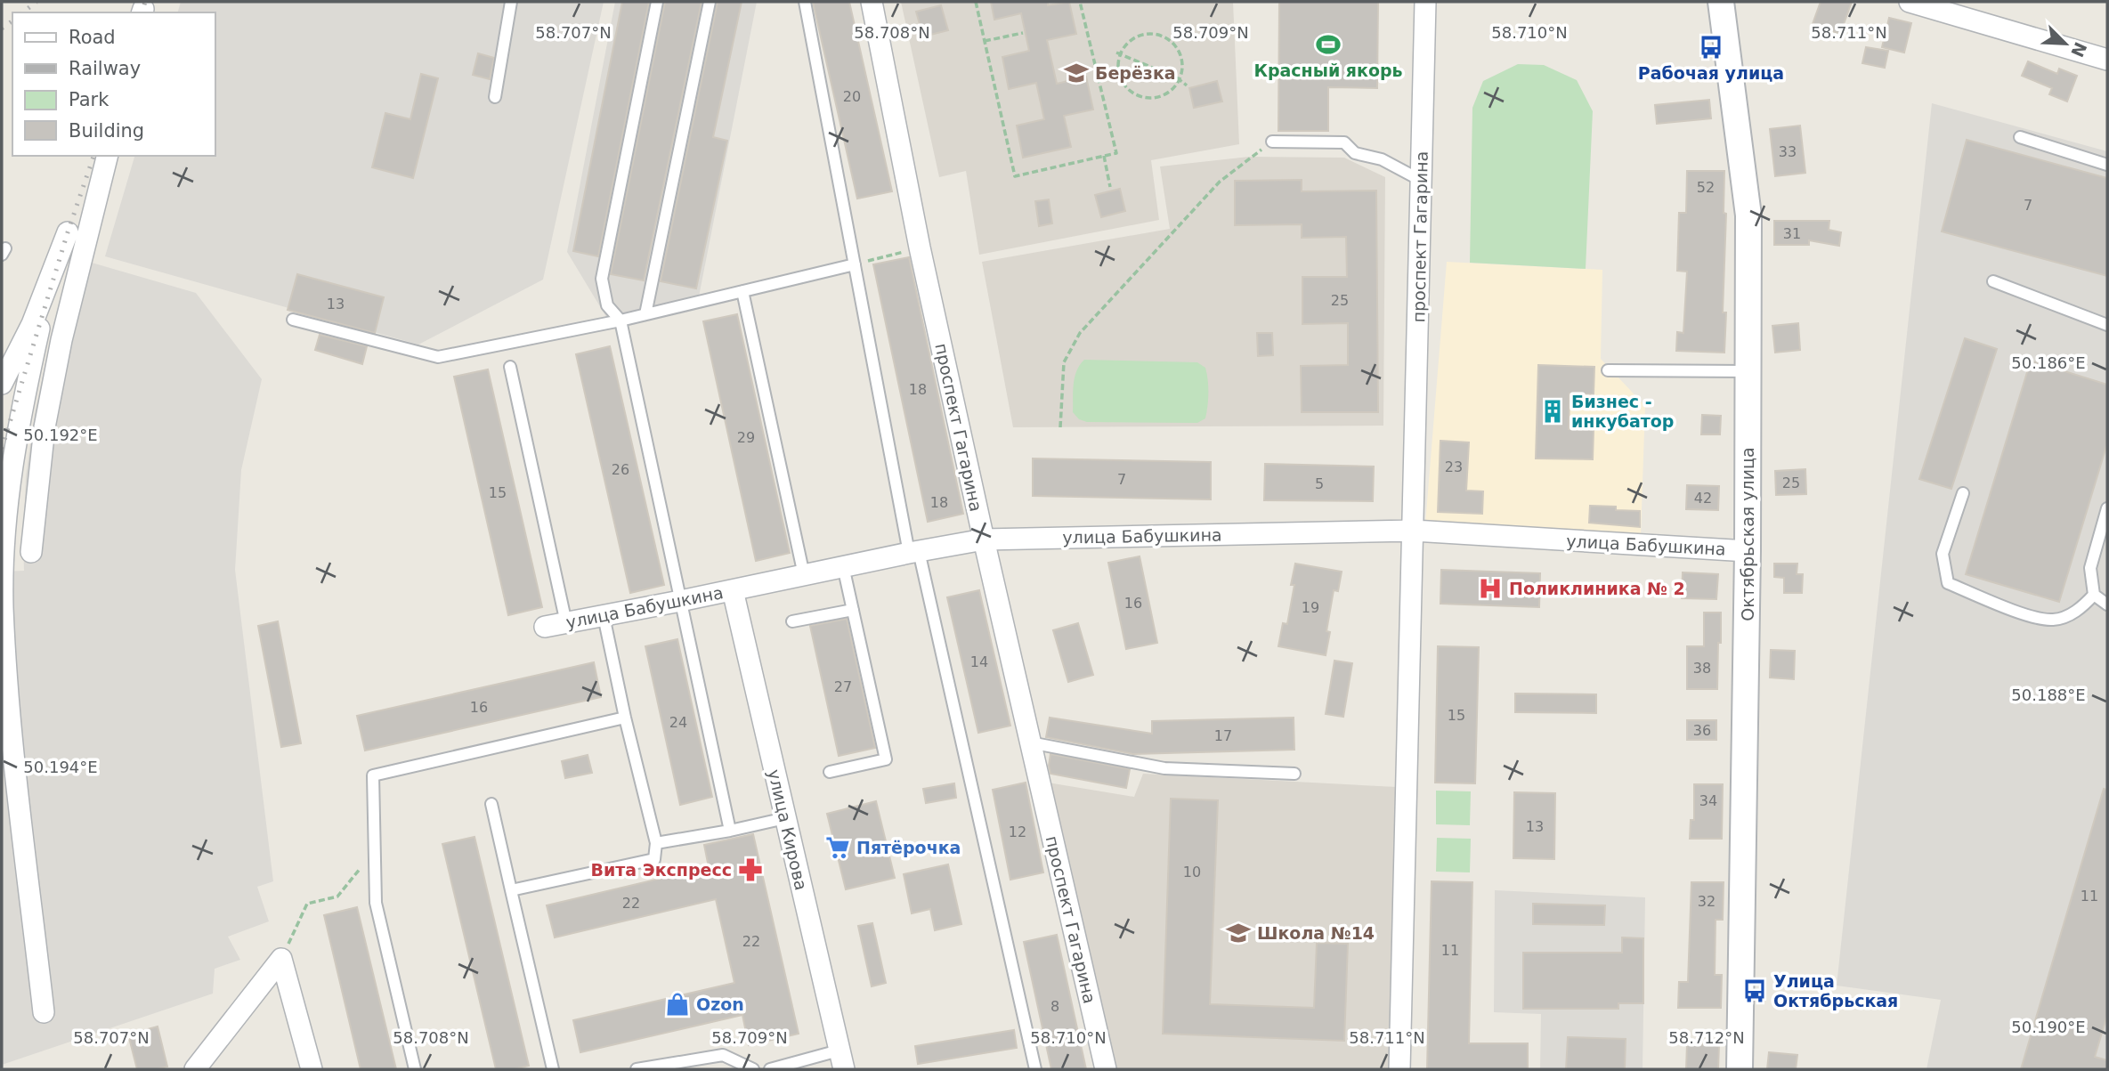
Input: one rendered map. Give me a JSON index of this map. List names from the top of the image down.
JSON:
{
  "streets": {
    "street": [
      "проспект Гагарина",
      "Октябрьская улица",
      "улица Бабушкина",
      "улица Кирова"
    ]
  },
  "crossings": [
    ["проспект Гагарина", "улица Бабушкина"],
    ["Октябрьская улица", "улица Бабушкина"],
    ["улица Бабушкина", "улица Кирова"]
  ],
  "places": {
    "sports": ["Красный якорь"],
    "bus stop": ["Рабочая улица", "Улица Октябрьская"],
    "school or university": ["Берёзка", "Школа №14"],
    "building": ["Бизнес - инкубатор"],
    "hospital": ["Поликлиника № 2"],
    "supermarket": ["Пятёрочка"],
    "pharmacy": ["Вита Экспресс"],
    "shop": ["Ozon"]
  },
  "house_numbers": [
    "20",
    "33",
    "52",
    "7",
    "31",
    "25",
    "13",
    "18",
    "29",
    "23",
    "26",
    "7",
    "25",
    "5",
    "15",
    "42",
    "18",
    "16",
    "19",
    "14",
    "38",
    "27",
    "16",
    "15",
    "24",
    "36",
    "17",
    "34",
    "13",
    "12",
    "10",
    "11",
    "32",
    "22",
    "22",
    "11",
    "8"
  ],
  "legend": [
    "Road",
    "Railway",
    "Park",
    "Building"
  ],
  "north": "bottom right",
  "coordinates": [
    "58.707°N",
    "58.708°N",
    "58.709°N",
    "58.710°N",
    "58.711°N",
    "50.186°E",
    "50.192°E",
    "50.188°E",
    "50.194°E",
    "50.190°E",
    "58.712°N"
  ]
}
